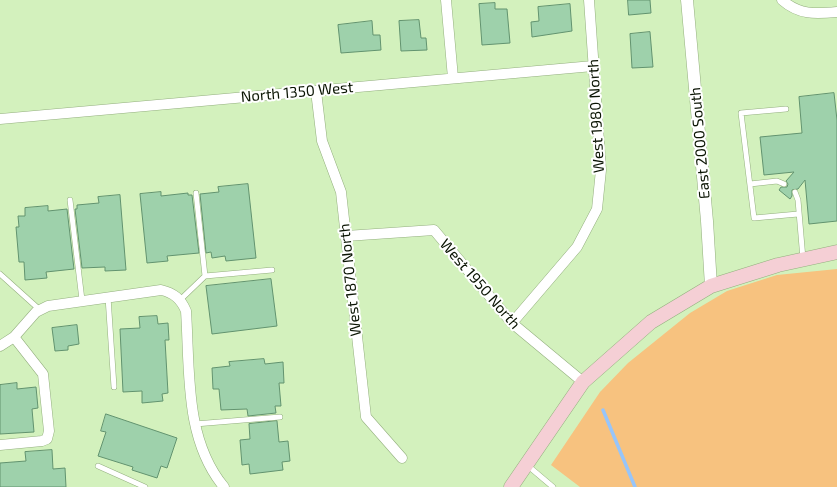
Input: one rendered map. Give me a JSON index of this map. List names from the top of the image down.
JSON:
{
  "streets": {
    "street": [
      "North 1350 West",
      "West 1980 North",
      "East 2000 South",
      "West 1870 North",
      "West 1950 North"
    ]
  },
  "crossings": [
    ["North 1350 West", "West 1980 North"],
    ["North 1350 West", "West 1870 North"],
    ["West 1980 North", "West 1950 North"],
    ["West 1870 North", "West 1950 North"]
  ]
}
